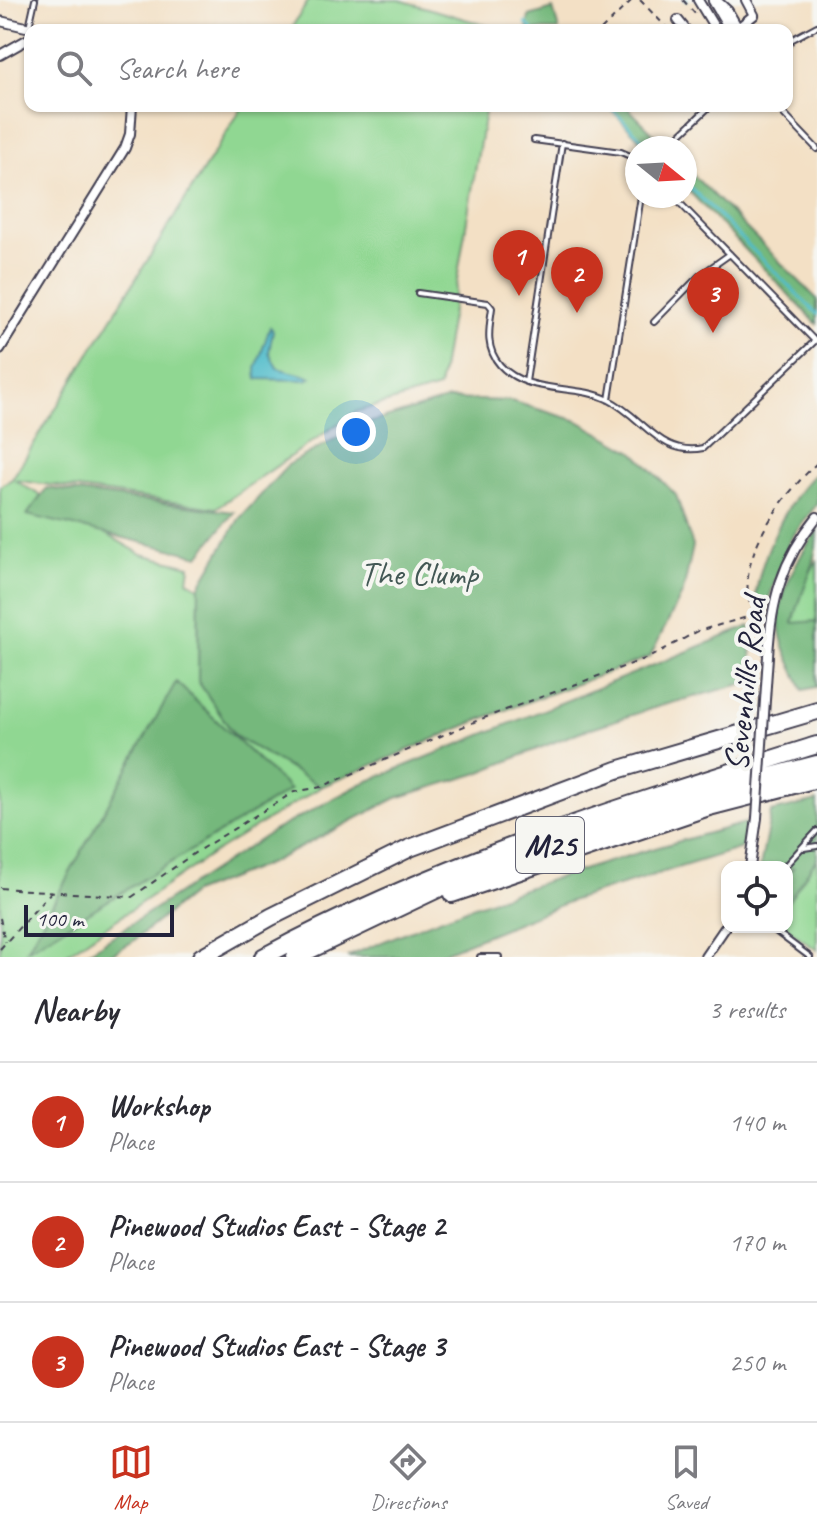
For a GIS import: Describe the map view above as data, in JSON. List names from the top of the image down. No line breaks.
{"streets":{"highway":["M25"],"street":["Sevenhills Road"]},"parks":["The Clump"],"scale_bar":"100 m","north":"right","page":{"search":"Search here","pins":["1","2","3"],"scale":"100 m","heading":["Nearby","3 results"],"list":[{"mark":"1","name":"Workshop","note":"Place","value":"140 m"},{"mark":"2","name":"Pinewood Studios East - Stage 2","note":"Place","value":"170 m"},{"mark":"3","name":"Pinewood Studios East - Stage 3","note":"Place","value":"250 m"}],"nav":["Map","Directions","Saved"]}}
